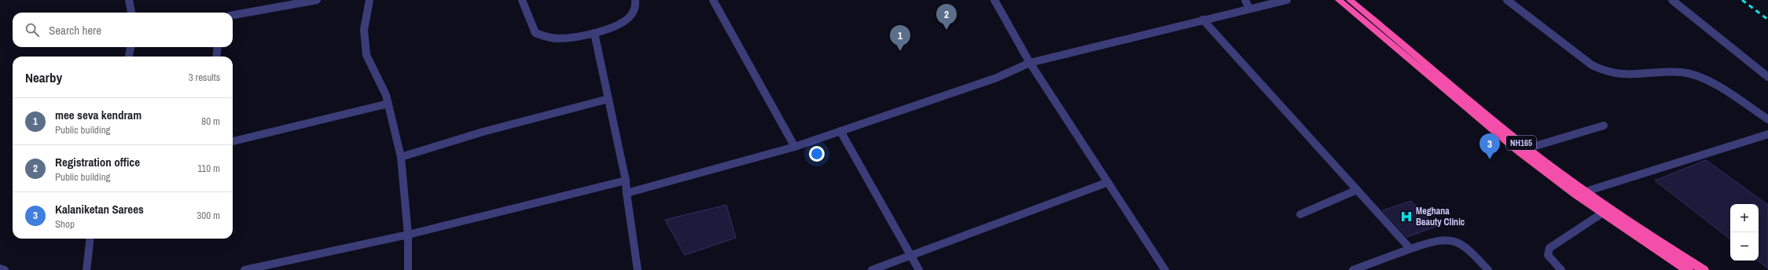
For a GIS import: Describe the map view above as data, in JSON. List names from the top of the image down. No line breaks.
{"streets":{"highway":["NH165"]},"places":{"hospital":["Meghana Beauty Clinic"]},"page":{"pins":["2","1","3"],"search":"Search here","heading":["Nearby","3 results"],"list":[{"mark":"1","name":"mee seva kendram","note":"Public building","value":"80 m"},{"mark":"2","name":"Registration office","note":"Public building","value":"110 m"},{"mark":"3","name":"Kalaniketan Sarees","note":"Shop","value":"300 m"}],"map_buttons":["+","−"]}}
